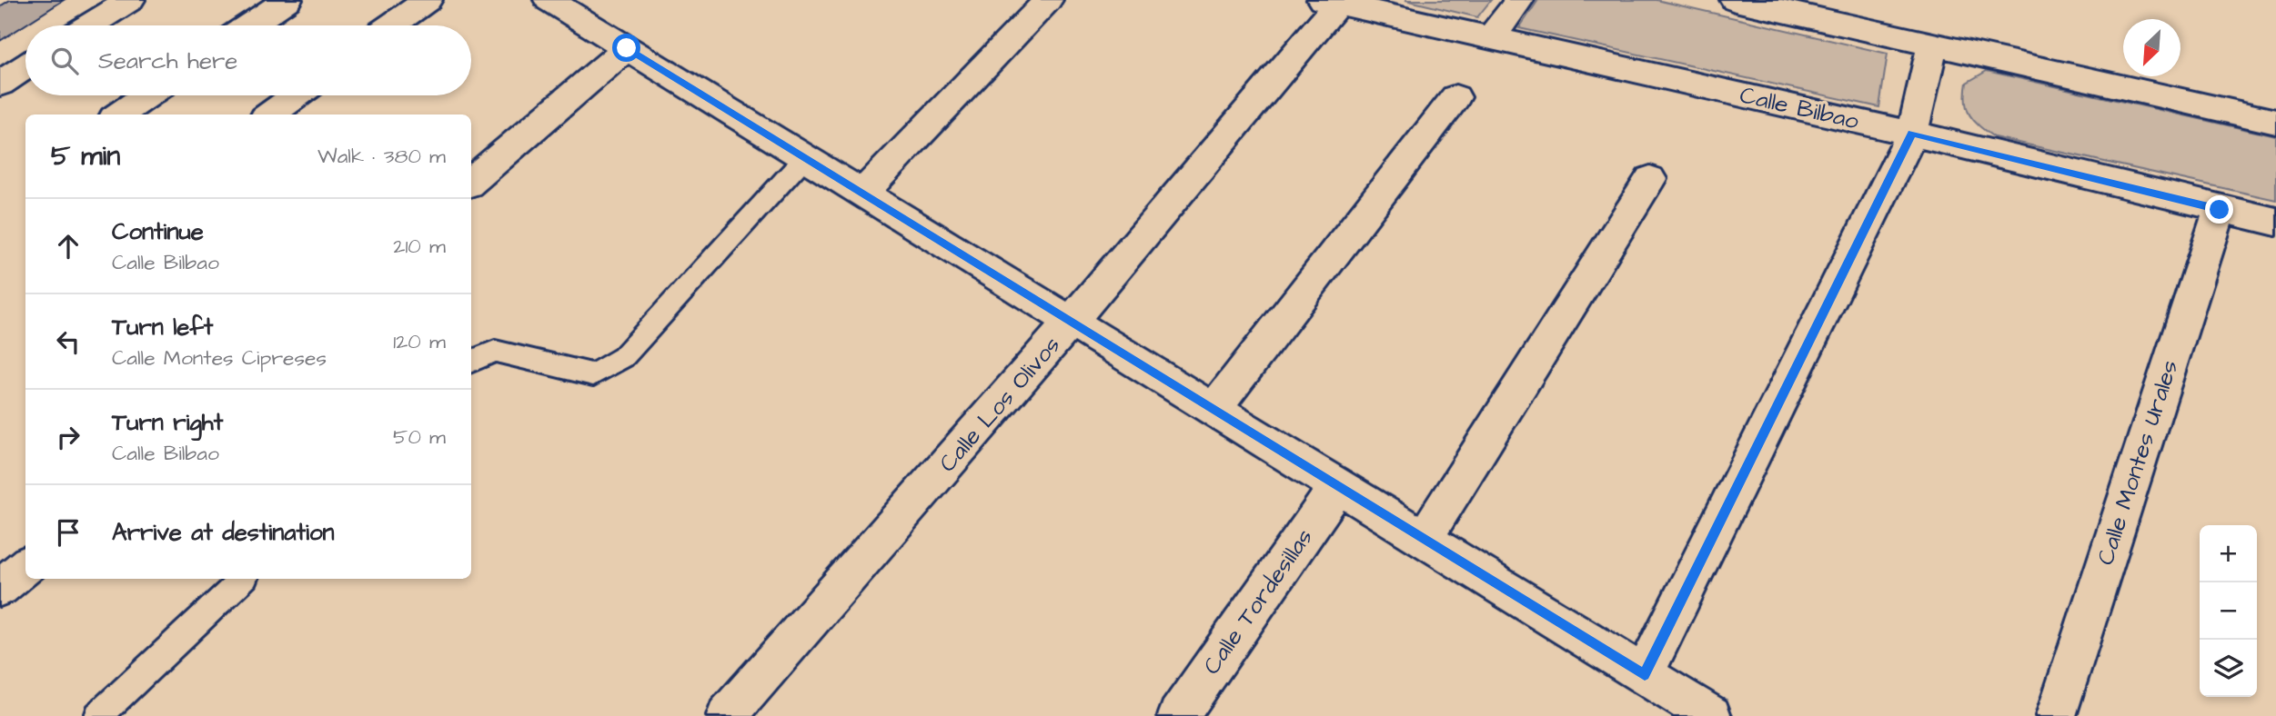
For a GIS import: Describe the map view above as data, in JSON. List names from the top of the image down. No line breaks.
{"streets":{"street":["Calle Bilbao","Calle Los Olivos","Calle Montes Urales","Calle Tordesillas"]},"crossings":[["Calle Bilbao","Calle Los Olivos"],["Calle Bilbao","Calle Montes Urales"]],"north":"bottom left","page":{"search":"Search here","heading":["5 min","Walk · 380 m"],"list":[["Continue","Calle Bilbao","210 m"],["Turn left","Calle Montes Cipreses","120 m"],["Turn right","Calle Bilbao","50 m"],"Arrive at destination"],"map_buttons":["+","−"]}}
